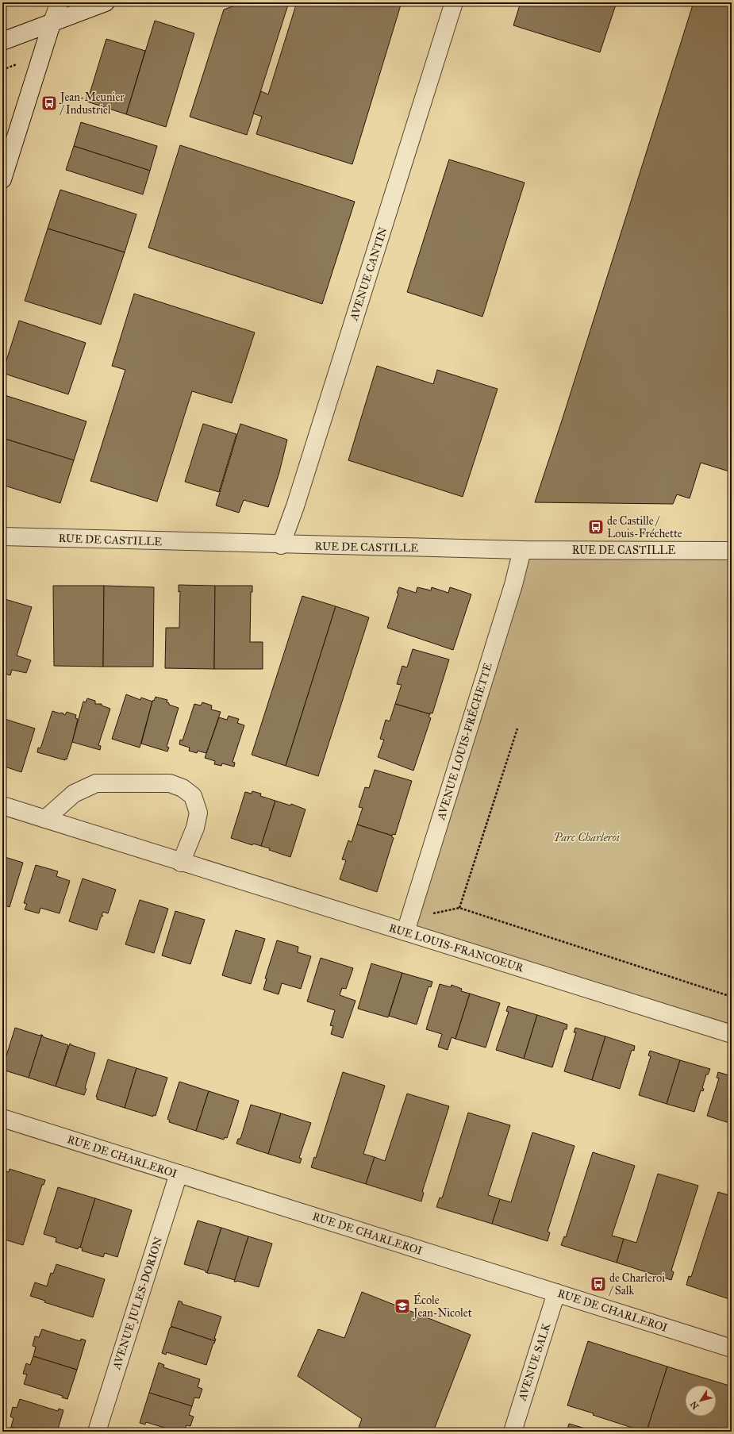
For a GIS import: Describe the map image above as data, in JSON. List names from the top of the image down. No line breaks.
{"streets":{"street":["AVENUE CANTIN","RUE DE CASTILLE","AVENUE LOUIS-FRÉCHETTE","RUE LOUIS-FRANCOEUR","RUE DE CHARLEROI","AVENUE JULES-DORION","AVENUE SALK"]},"crossings":[["AVENUE CANTIN","RUE DE CASTILLE"],["RUE DE CASTILLE","AVENUE LOUIS-FRÉCHETTE"],["AVENUE LOUIS-FRÉCHETTE","RUE LOUIS-FRANCOEUR"],["RUE DE CHARLEROI","AVENUE JULES-DORION"],["RUE DE CHARLEROI","AVENUE SALK"]],"parks":["Parc Charleroi"],"places":{"bus stop":["Jean-Meunier / Industriel","de Castille / Louis-Fréchette","de Charleroi / Salk"],"school or university":["École Jean-Nicolet"]},"north":"bottom left"}
